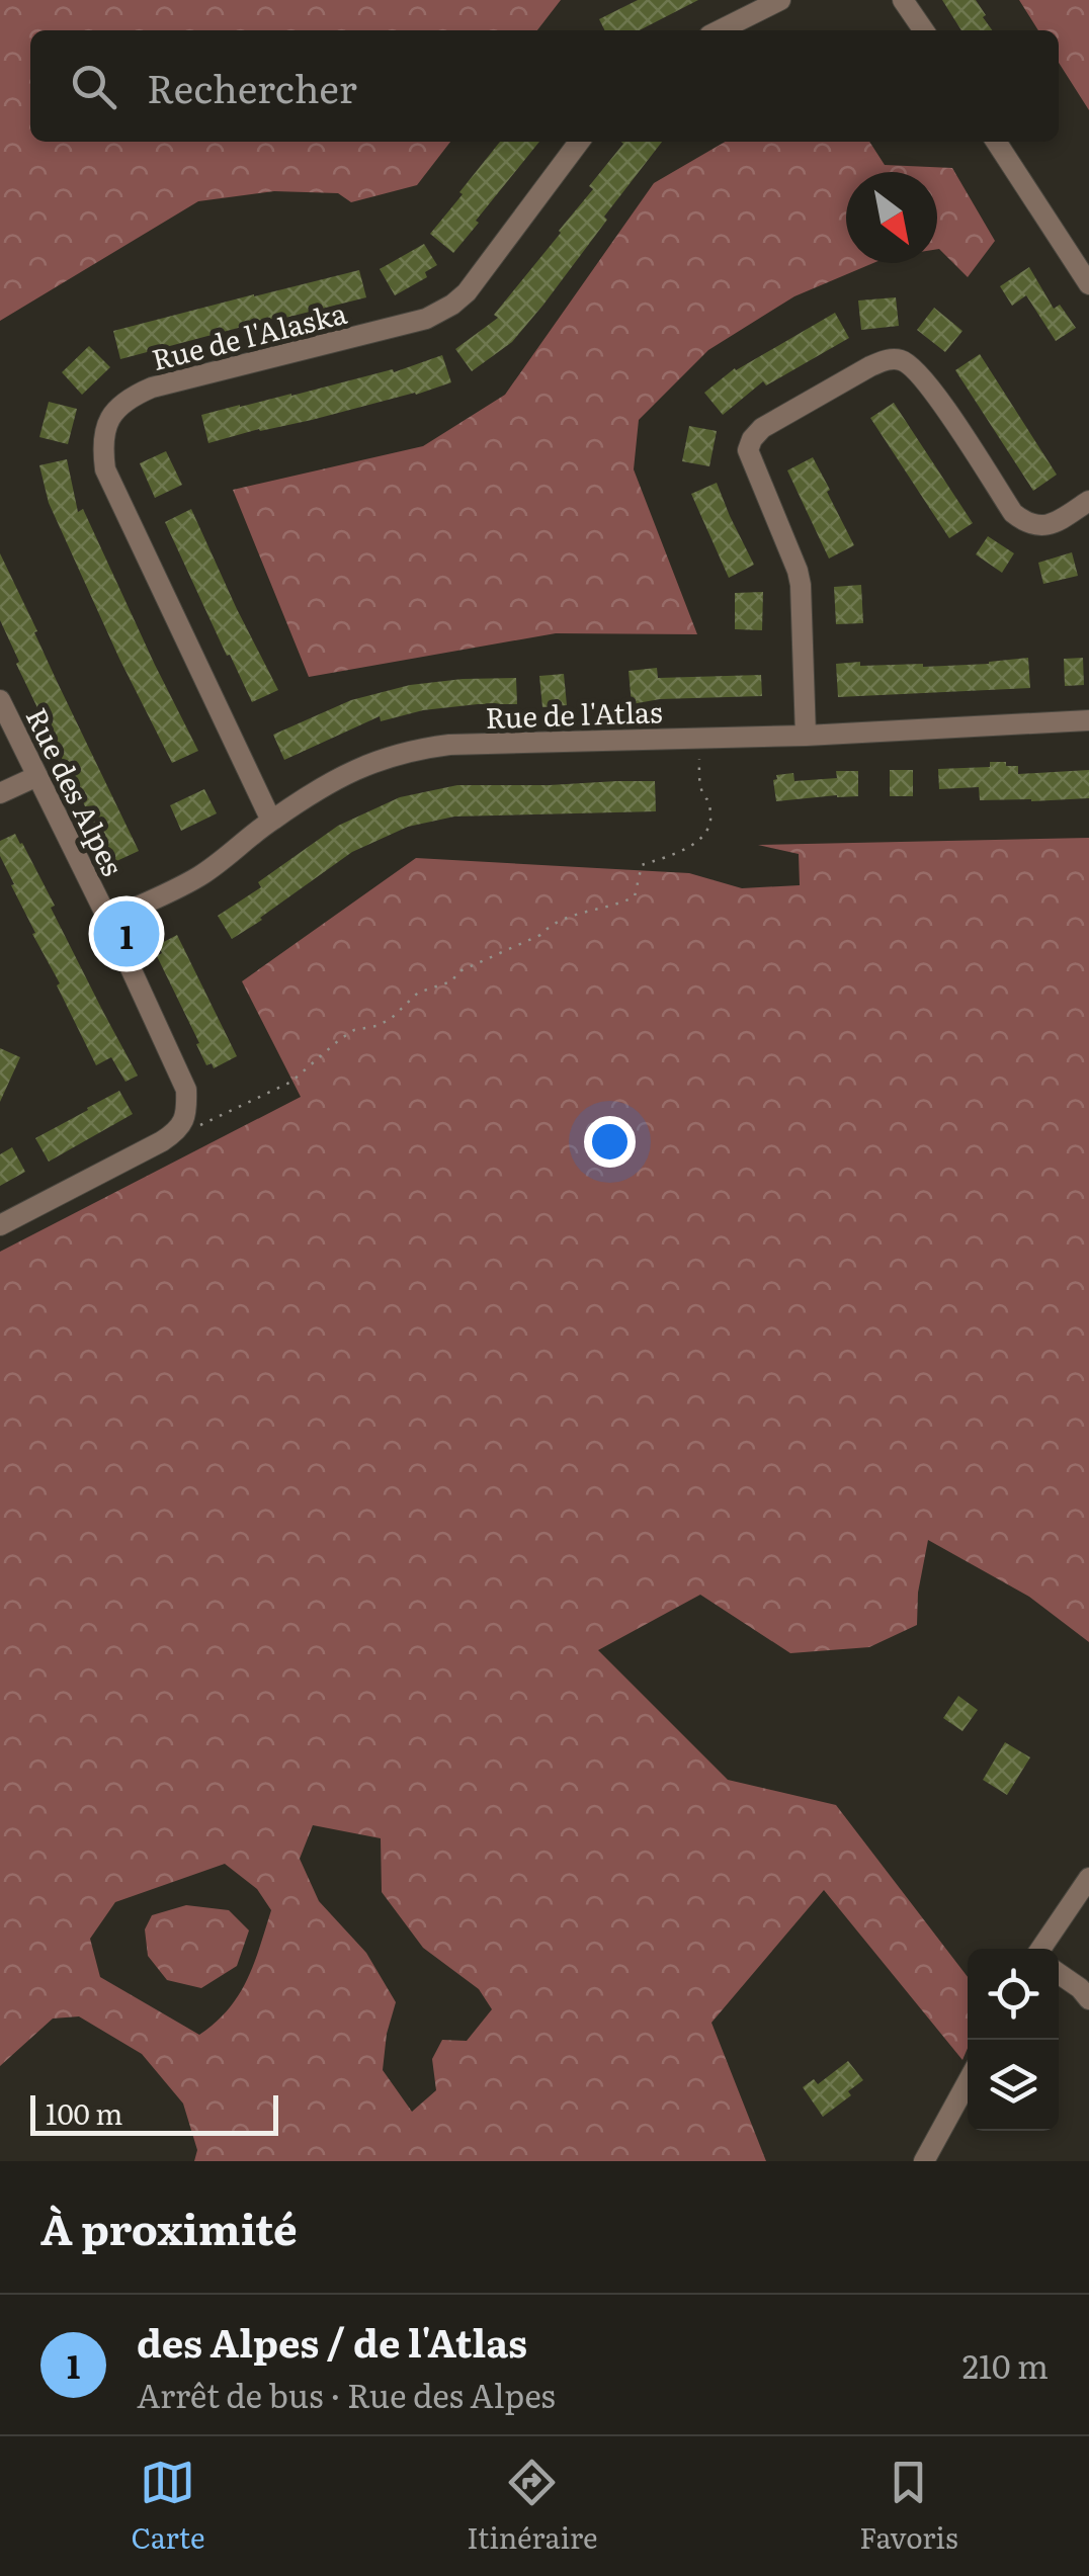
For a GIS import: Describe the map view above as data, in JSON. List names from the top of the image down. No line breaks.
{"streets":{"street":["Rue de l'Alaska","Rue de l'Atlas","Rue des Alpes"]},"crossings":[["Rue de l'Alaska","Rue de l'Atlas"],["Rue de l'Atlas","Rue des Alpes"]],"scale_bar":"100 m","north":"bottom right","page":{"search":"Rechercher","pins":"1","scale":"100 m","heading":"À proximité","list":[{"mark":"1","name":"des Alpes / de l'Atlas","note":"Arrêt de bus · Rue des Alpes","value":"210 m"}],"nav":["Carte","Itinéraire","Favoris"]}}
